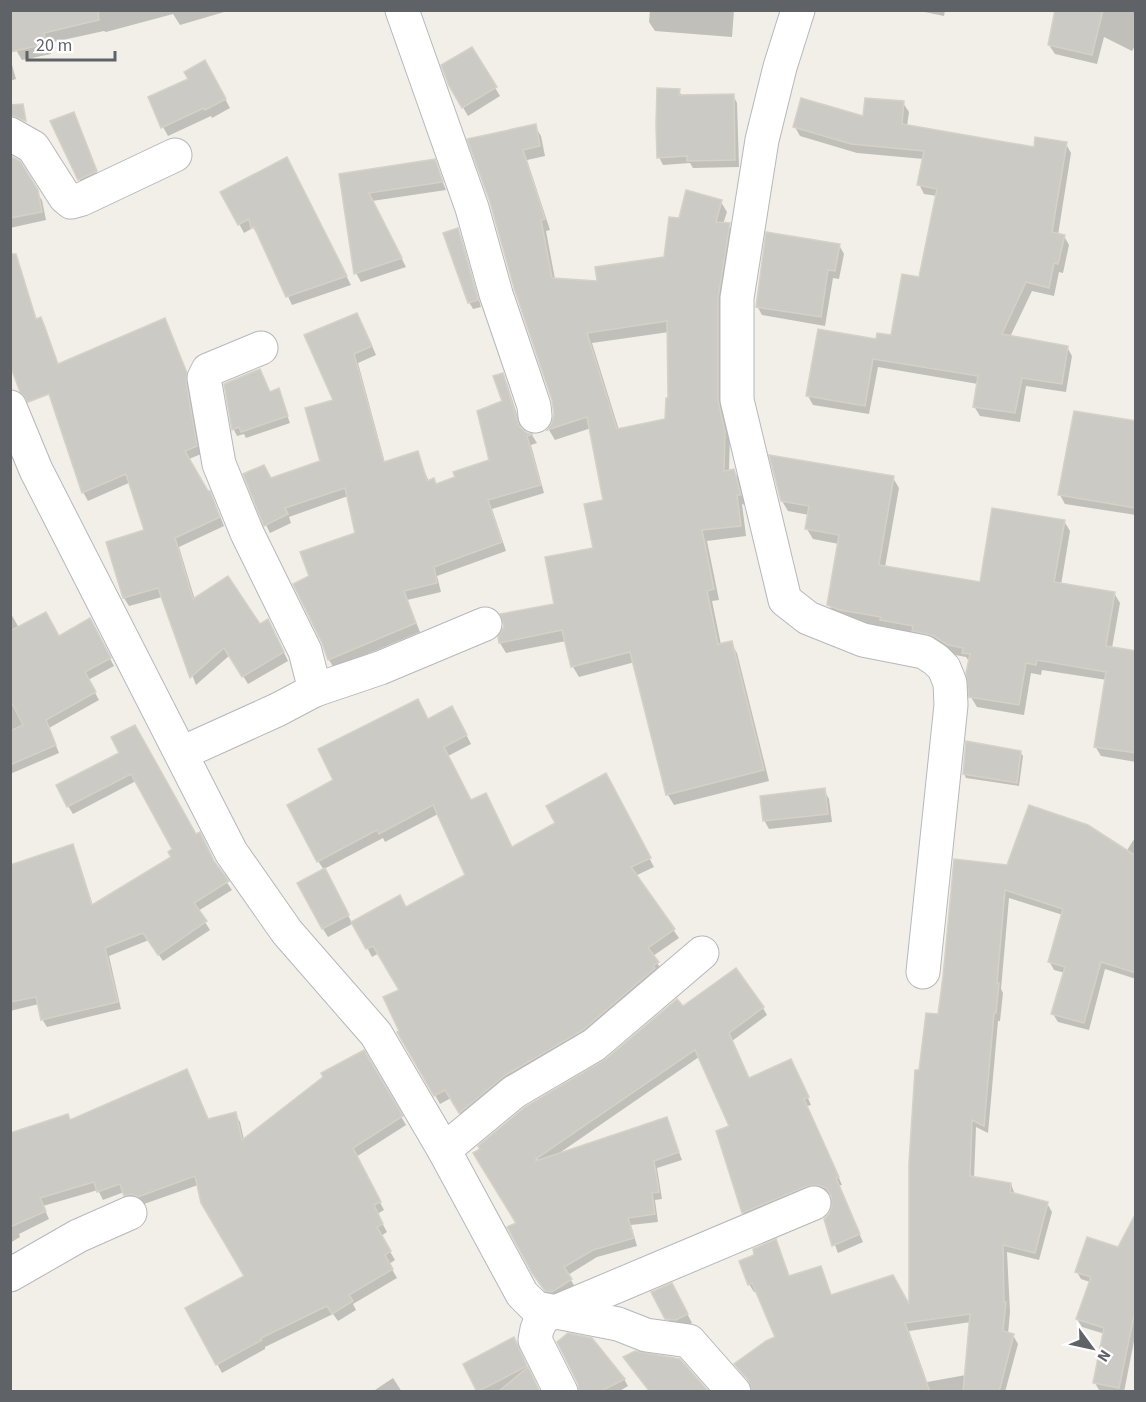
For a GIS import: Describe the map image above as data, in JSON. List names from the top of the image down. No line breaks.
{"scale_bar":"20 m","north":"bottom right"}
